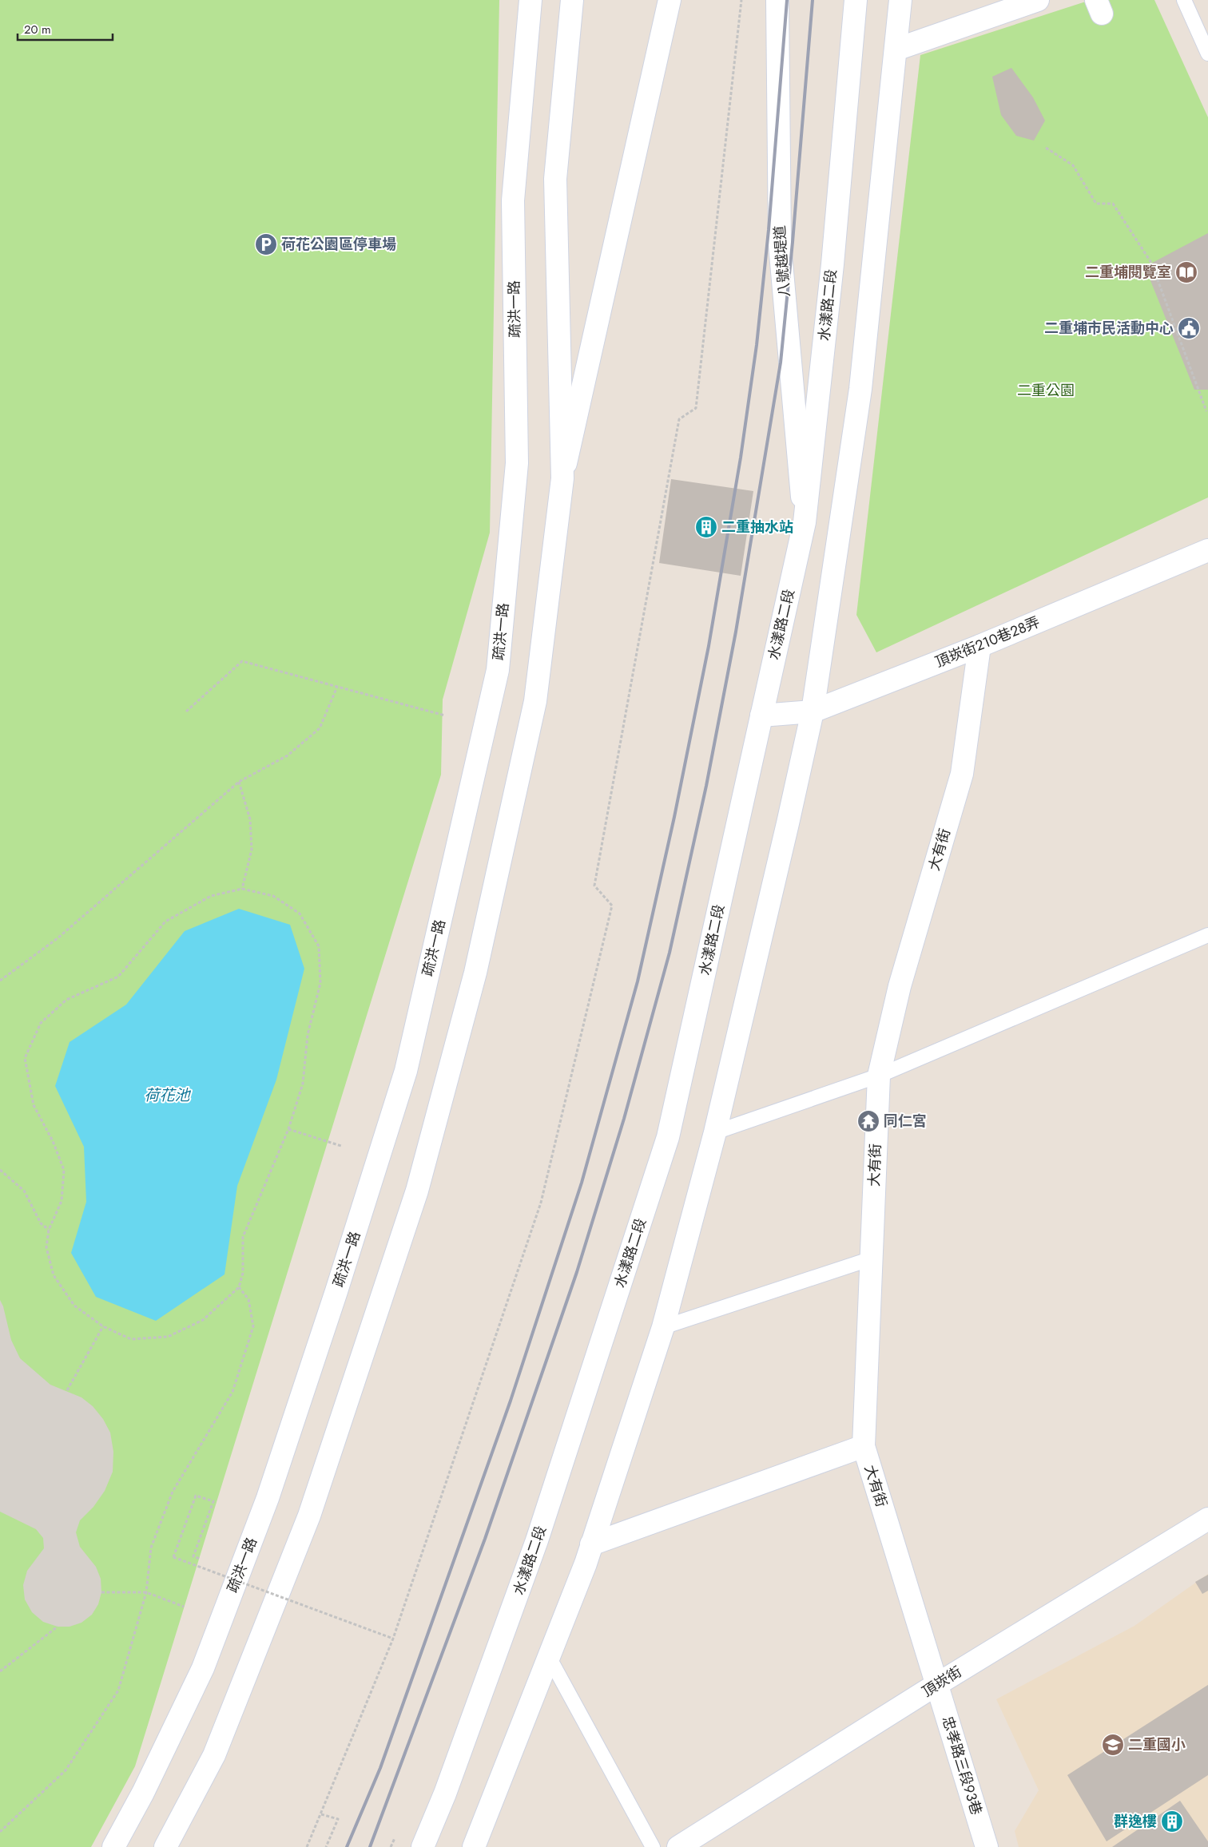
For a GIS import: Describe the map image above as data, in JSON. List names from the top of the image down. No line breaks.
{"streets":{"street":["八號越堤道","水漾路二段","疏洪一路","頂崁街210巷28弄","大有街","頂崁街","忠孝路三段93巷"]},"crossings":[["八號越堤道","水漾路二段"],["水漾路二段","頂崁街210巷28弄"],["頂崁街210巷28弄","大有街"],["大有街","頂崁街"],["大有街","忠孝路三段93巷"],["頂崁街","忠孝路三段93巷"]],"water":["荷花池"],"parks":["二重公園"],"places":{"parking":["荷花公園區停車場"],"library":["二重埔閱覽室"],"public building":["二重埔市民活動中心"],"building":["二重抽水站","群逸樓"],"temple":["同仁宮"],"school or university":["二重國小"]},"scale_bar":"20 m"}
